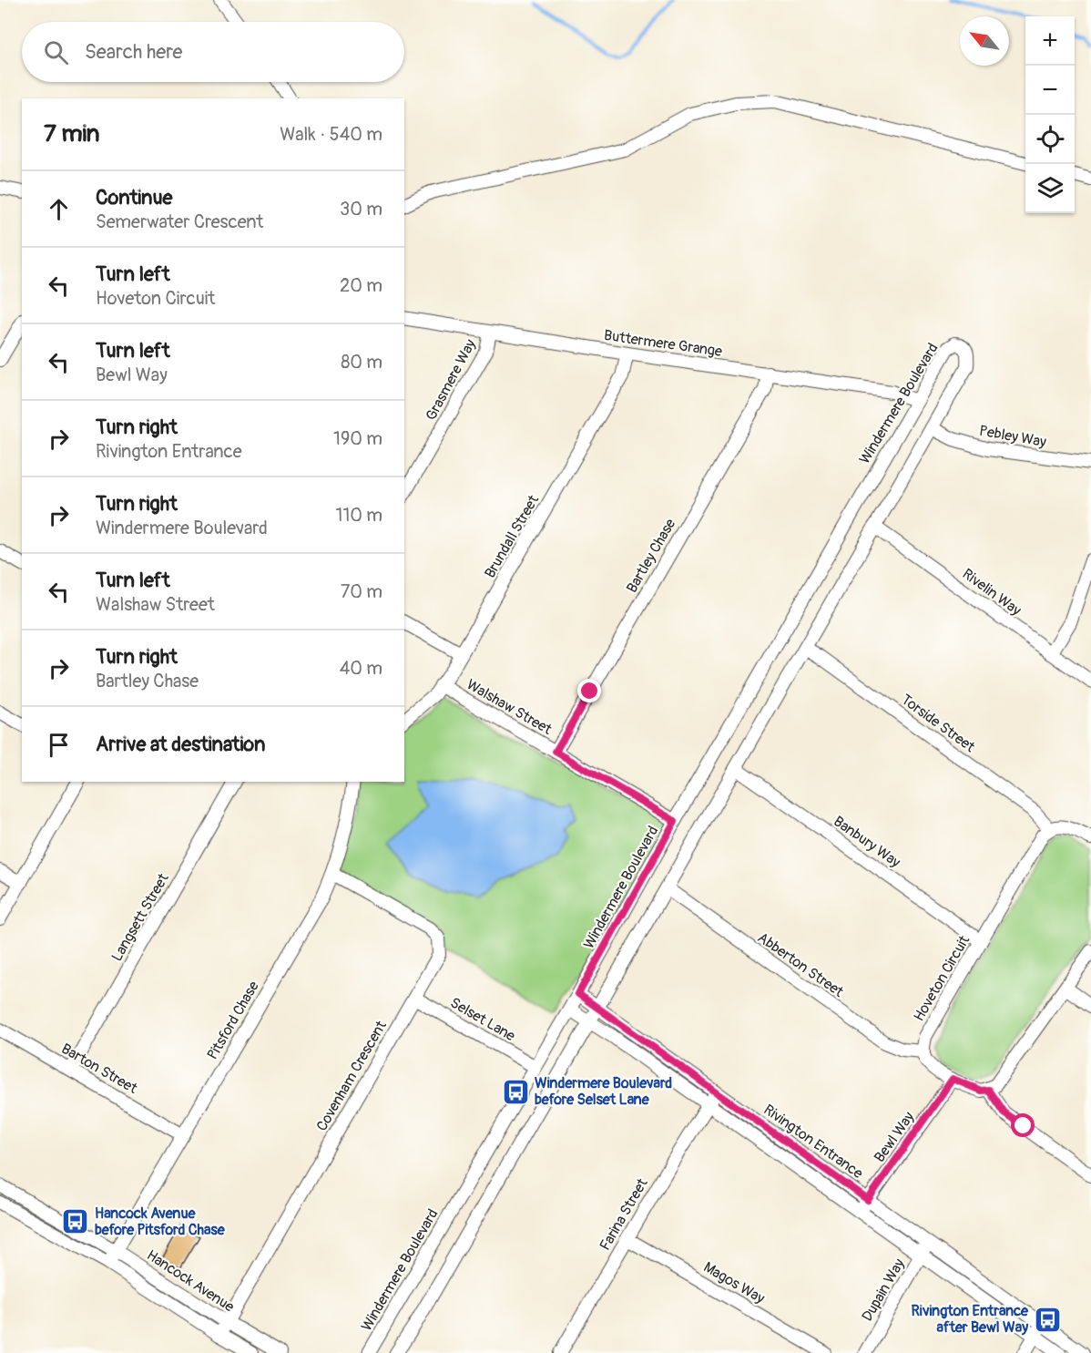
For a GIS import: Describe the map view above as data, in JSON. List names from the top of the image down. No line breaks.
{"streets":{"street":["Buttermere Grange","Grasmere Way","Windermere Boulevard","Pebley Way","Brundall Street","Bartley Chase","Rivelin Way","Walshaw Street","Torside Street","Banbury Way","Langsett Street","Abberton Street","Hoveton Circuit","Selset Lane","Pitsford Chase","Barton Street","Covenham Crescent","Bewl Way","Rivington Entrance","Farina Street","Hancock Avenue","Magos Way","Dupain Way"]},"crossings":[["Buttermere Grange","Grasmere Way"],["Buttermere Grange","Windermere Boulevard"],["Buttermere Grange","Brundall Street"],["Buttermere Grange","Bartley Chase"],["Windermere Boulevard","Pebley Way"],["Windermere Boulevard","Rivelin Way"],["Windermere Boulevard","Walshaw Street"],["Windermere Boulevard","Torside Street"],["Windermere Boulevard","Banbury Way"],["Windermere Boulevard","Abberton Street"],["Windermere Boulevard","Selset Lane"],["Windermere Boulevard","Rivington Entrance"],["Brundall Street","Walshaw Street"],["Bartley Chase","Walshaw Street"],["Torside Street","Hoveton Circuit"],["Banbury Way","Hoveton Circuit"],["Langsett Street","Barton Street"],["Abberton Street","Hoveton Circuit"],["Selset Lane","Covenham Crescent"],["Pitsford Chase","Barton Street"],["Pitsford Chase","Covenham Crescent"],["Pitsford Chase","Hancock Avenue"],["Covenham Crescent","Hancock Avenue"],["Bewl Way","Rivington Entrance"],["Rivington Entrance","Farina Street"],["Rivington Entrance","Dupain Way"],["Farina Street","Magos Way"]],"places":{"bus stop":["Windermere Boulevard before Selset Lane","Hancock Avenue before Pitsford Chase","Rivington Entrance after Bewl Way"]},"north":"top left","page":{"map_buttons":["+","−"],"search":"Search here","heading":["7 min","Walk · 540 m"],"list":[["Continue","Semerwater Crescent","30 m"],["Turn left","Hoveton Circuit","20 m"],["Turn left","Bewl Way","80 m"],["Turn right","Rivington Entrance","190 m"],["Turn right","Windermere Boulevard","110 m"],["Turn left","Walshaw Street","70 m"],["Turn right","Bartley Chase","40 m"],"Arrive at destination"]}}
